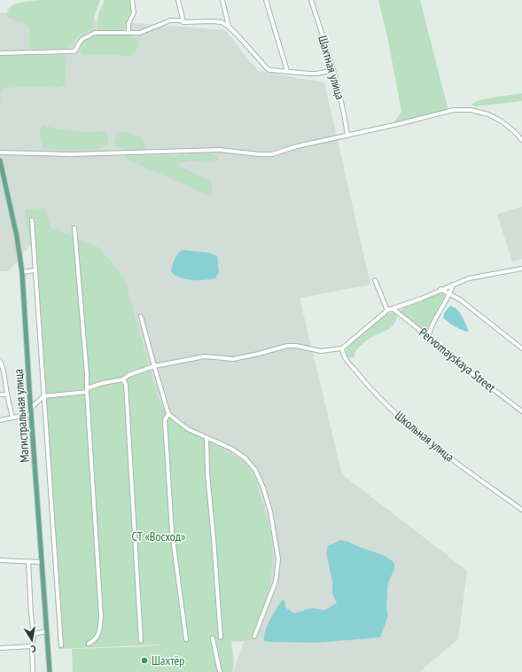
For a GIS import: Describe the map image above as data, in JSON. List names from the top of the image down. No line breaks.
{"streets":{"main road":["Магистральная улица"],"street":["Шахтная улица","Pervomayskaya Street","Школьная улица"]},"parks":["СТ «Восход»"],"places":["Шахтёр"],"north":"bottom"}
